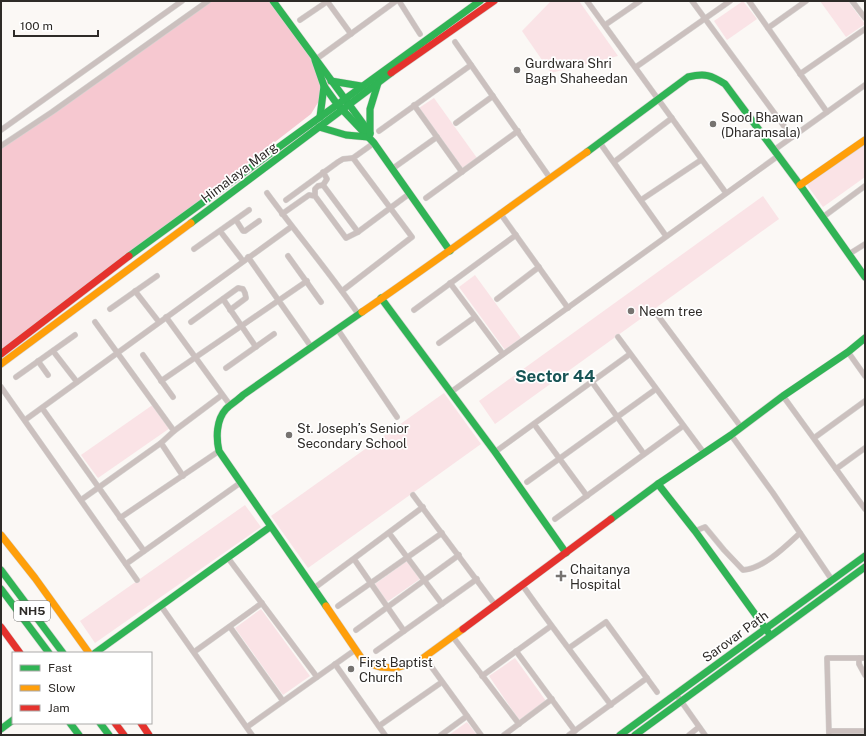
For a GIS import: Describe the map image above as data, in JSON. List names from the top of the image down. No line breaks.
{"streets":{"main road":["Himalaya Marg","NH5","Sarovar Path"]},"districts":["Sector 44"],"places":{"other":["Gurdwara Shri Bagh Shaheedan","Sood Bhawan (Dharamsala)","Neem tree","St. Joseph’s Senior Secondary School","First Baptist Church"],"health":["Chaitanya Hospital"]},"legend":["Fast","Slow","Jam"],"scale_bar":"100 m"}
